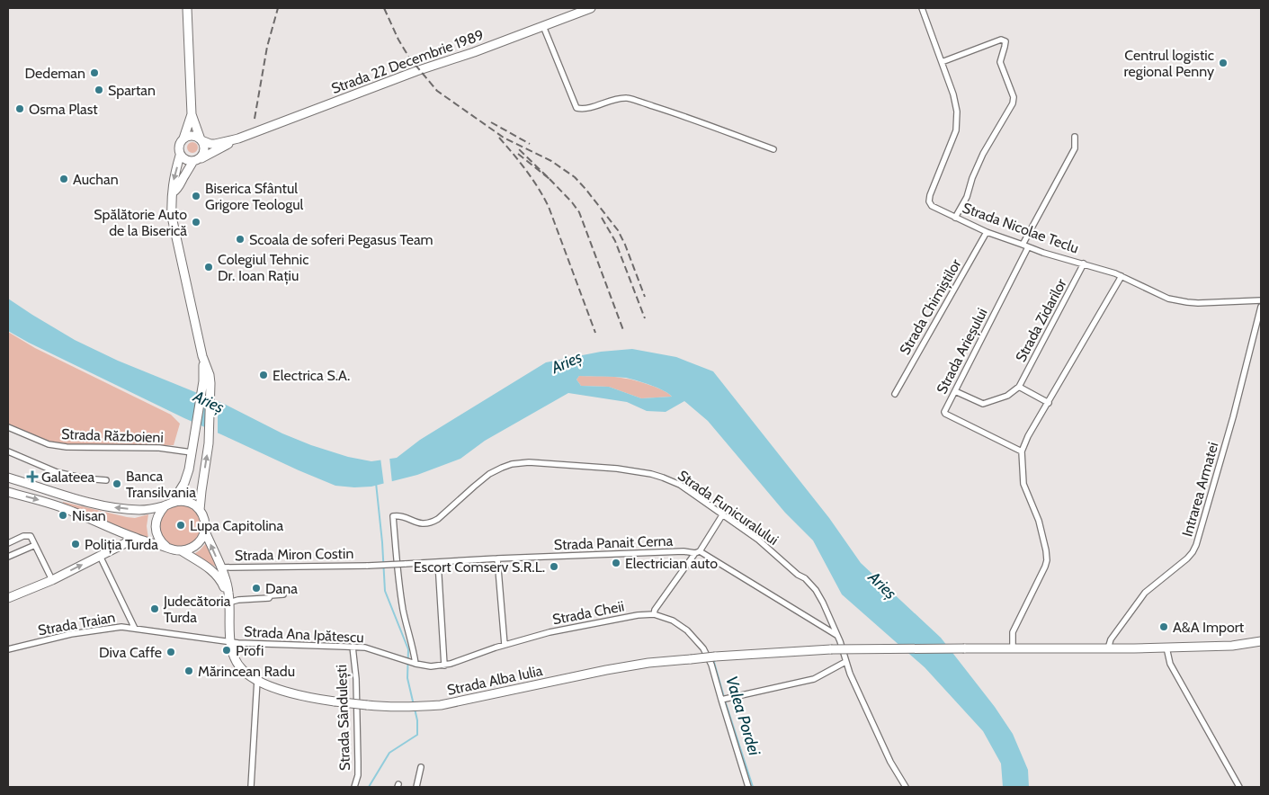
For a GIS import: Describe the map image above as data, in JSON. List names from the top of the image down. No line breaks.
{"streets":{"main road":["Strada 22 Decembrie 1989","Strada Alba Iulia"],"street":["Strada Nicolae Teclu","Strada Chimiștilor","Strada Zidarilor","Strada Arieșului","Strada Războieni","Intrarea Armatei","Strada Funicuralului","Strada Panait Cerna","Strada Miron Costin","Strada Cheii","Strada Traian","Strada Ana Ipătescu","Strada Sândulești"]},"crossings":[["Strada Nicolae Teclu","Strada Chimiștilor"],["Strada Nicolae Teclu","Strada Zidarilor"],["Strada Nicolae Teclu","Strada Arieșului"],["Intrarea Armatei","Strada Alba Iulia"],["Strada Funicuralului","Strada Panait Cerna"],["Strada Funicuralului","Strada Cheii"],["Strada Panait Cerna","Strada Miron Costin"],["Strada Miron Costin","Strada Alba Iulia"],["Strada Cheii","Strada Ana Ipătescu"],["Strada Traian","Strada Ana Ipătescu"],["Strada Traian","Strada Alba Iulia"],["Strada Ana Ipătescu","Strada Alba Iulia"],["Strada Ana Ipătescu","Strada Sândulești"]],"water":["Arieș","Valea Pordei"],"places":{"other":["Centrul logistic regional Penny","Dedeman","Spartan","Osma Plast","Auchan","Biserica Sfântul Grigore Teologul","Spălătorie Auto de la Biserică","Scoala de soferi Pegasus Team","Colegiul Tehnic Dr. Ioan Rațiu","Electrica S.A.","Banca Transilvania","Nisan","Lupa Capitolina","Poliția Turda","Electrician auto","Escort Comserv S.R.L.","Dana","Judecătoria Turda","A&A Import","Profi","Diva Caffe","Mărincean Radu"],"health":["Galateea"]}}
